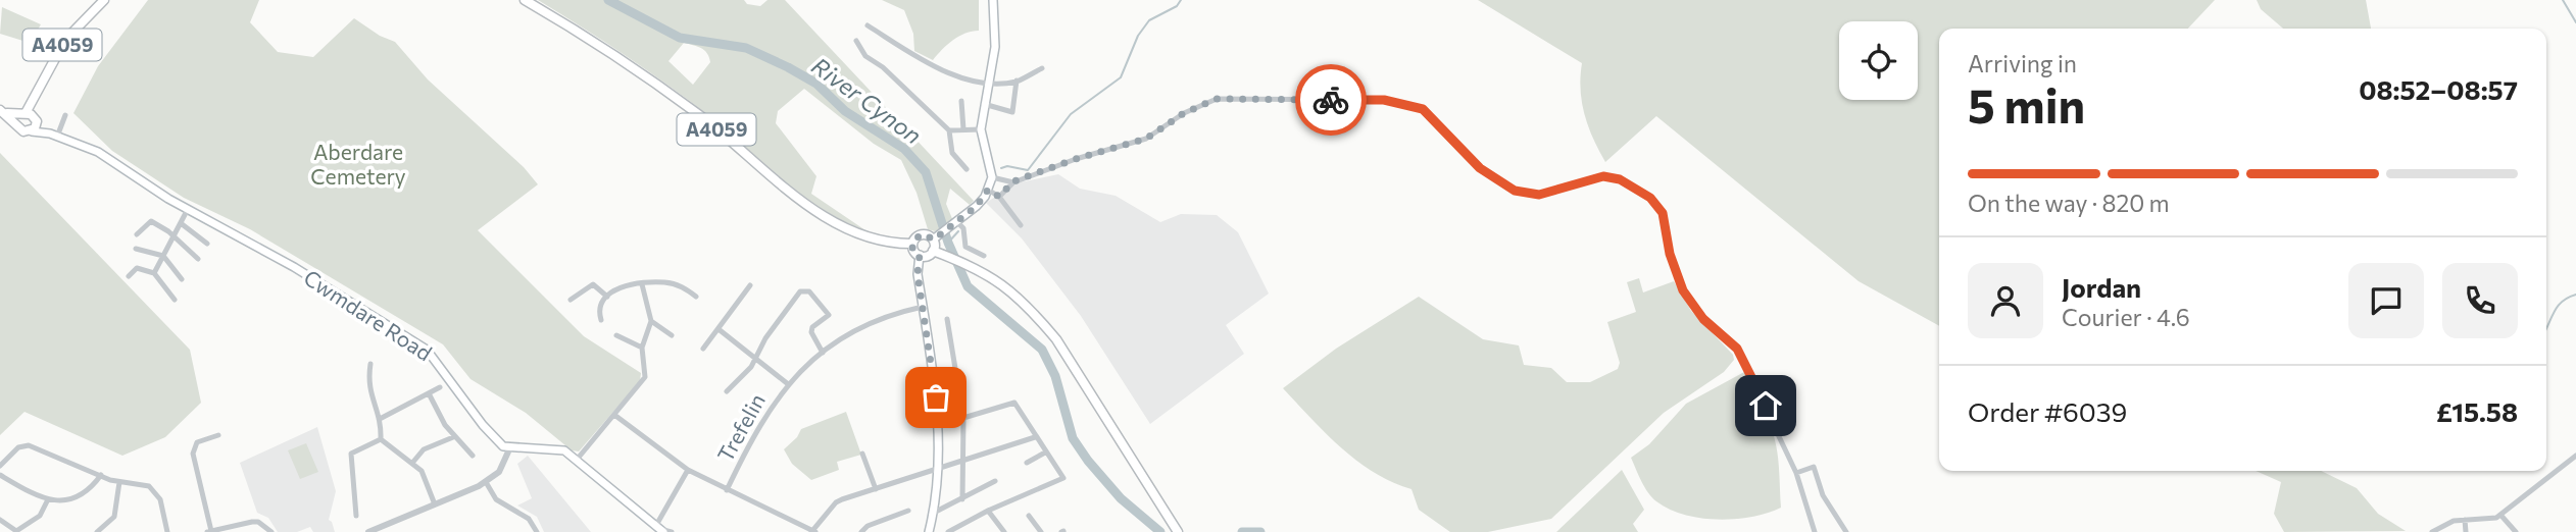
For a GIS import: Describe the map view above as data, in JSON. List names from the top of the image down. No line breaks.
{"streets":{"main road":["A4059","Cwmdare Road"],"street":["Trefelin"]},"crossings":[["A4059","Cwmdare Road"]],"water":["River Cynon"],"parks":["Aberdare Cemetery"],"page":{"heading":["5 min","Arriving in","08:52–08:57"],"panel":["Jordan","Courier · 4.6","Order #6039","£15.58"],"bar":"On the way · 820 m"}}
